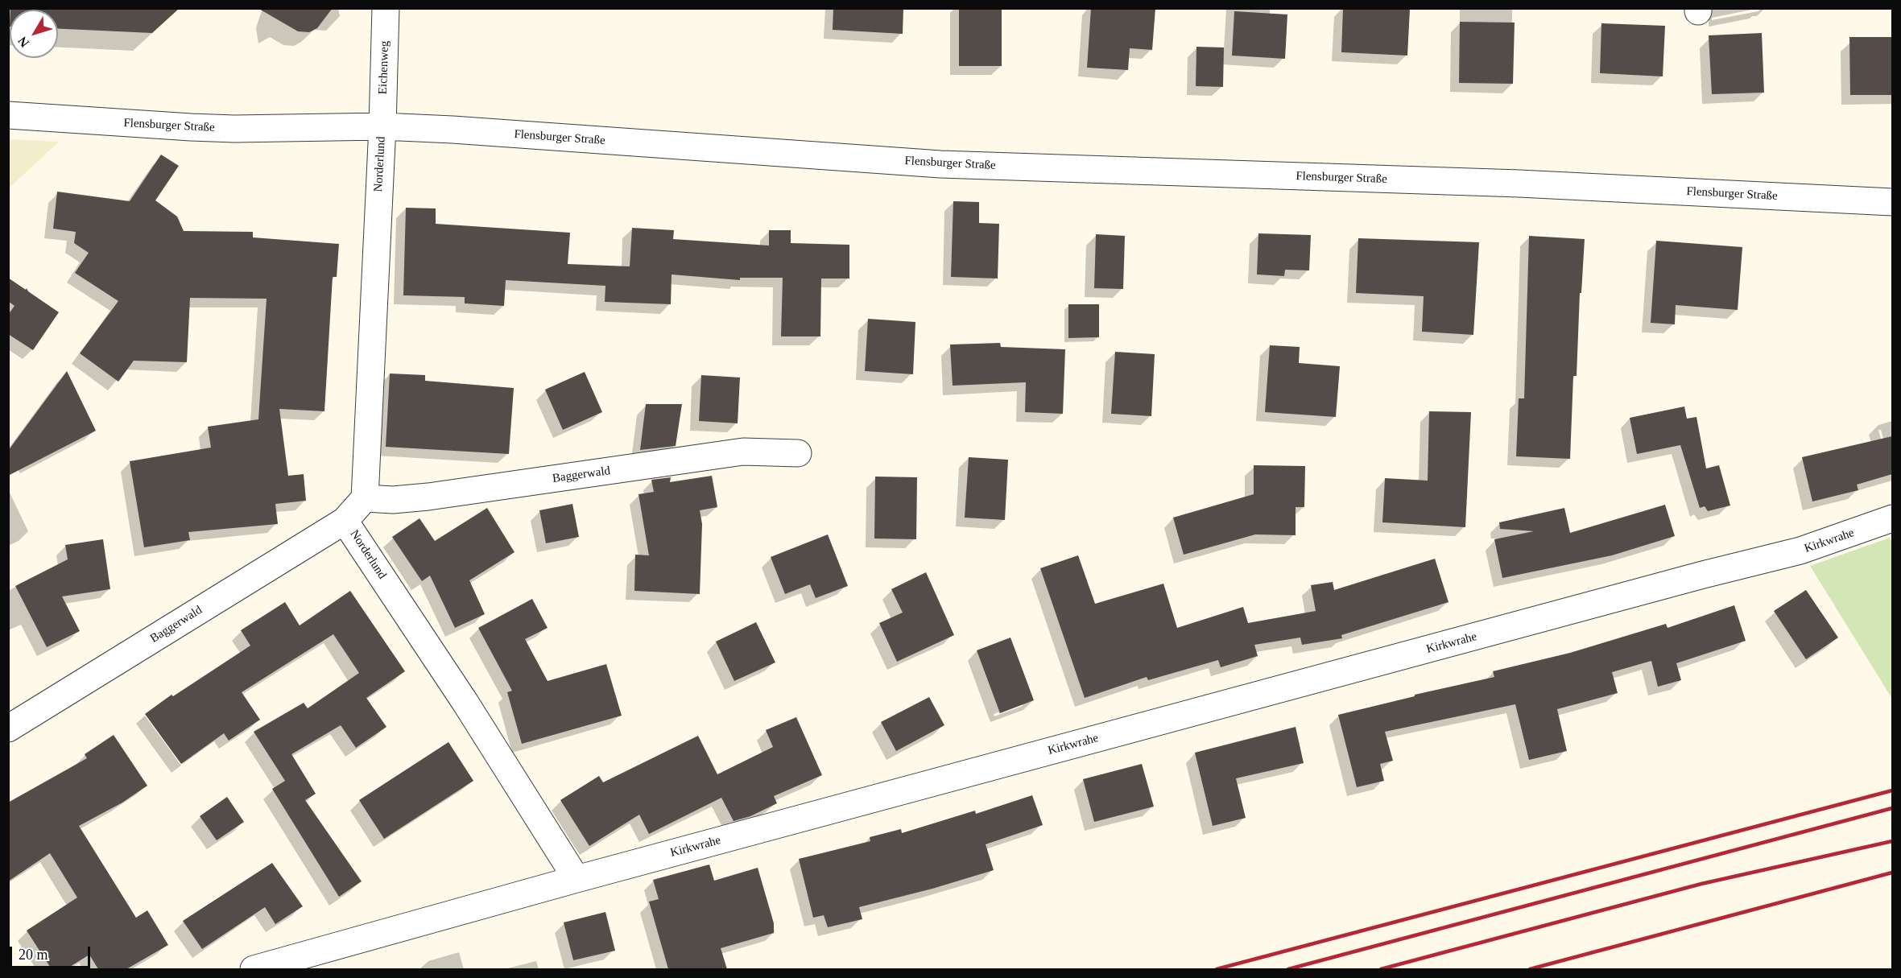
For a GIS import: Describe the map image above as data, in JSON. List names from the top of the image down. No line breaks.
{"streets":{"street":["Eichenweg","Flensburger Straße","Norderlund","Baggerwald","Kirkwrahe"]},"crossings":[["Eichenweg","Flensburger Straße"],["Eichenweg","Norderlund"],["Flensburger Straße","Norderlund"],["Norderlund","Baggerwald"],["Norderlund","Kirkwrahe"]],"scale_bar":"20 m","north":"bottom left"}
